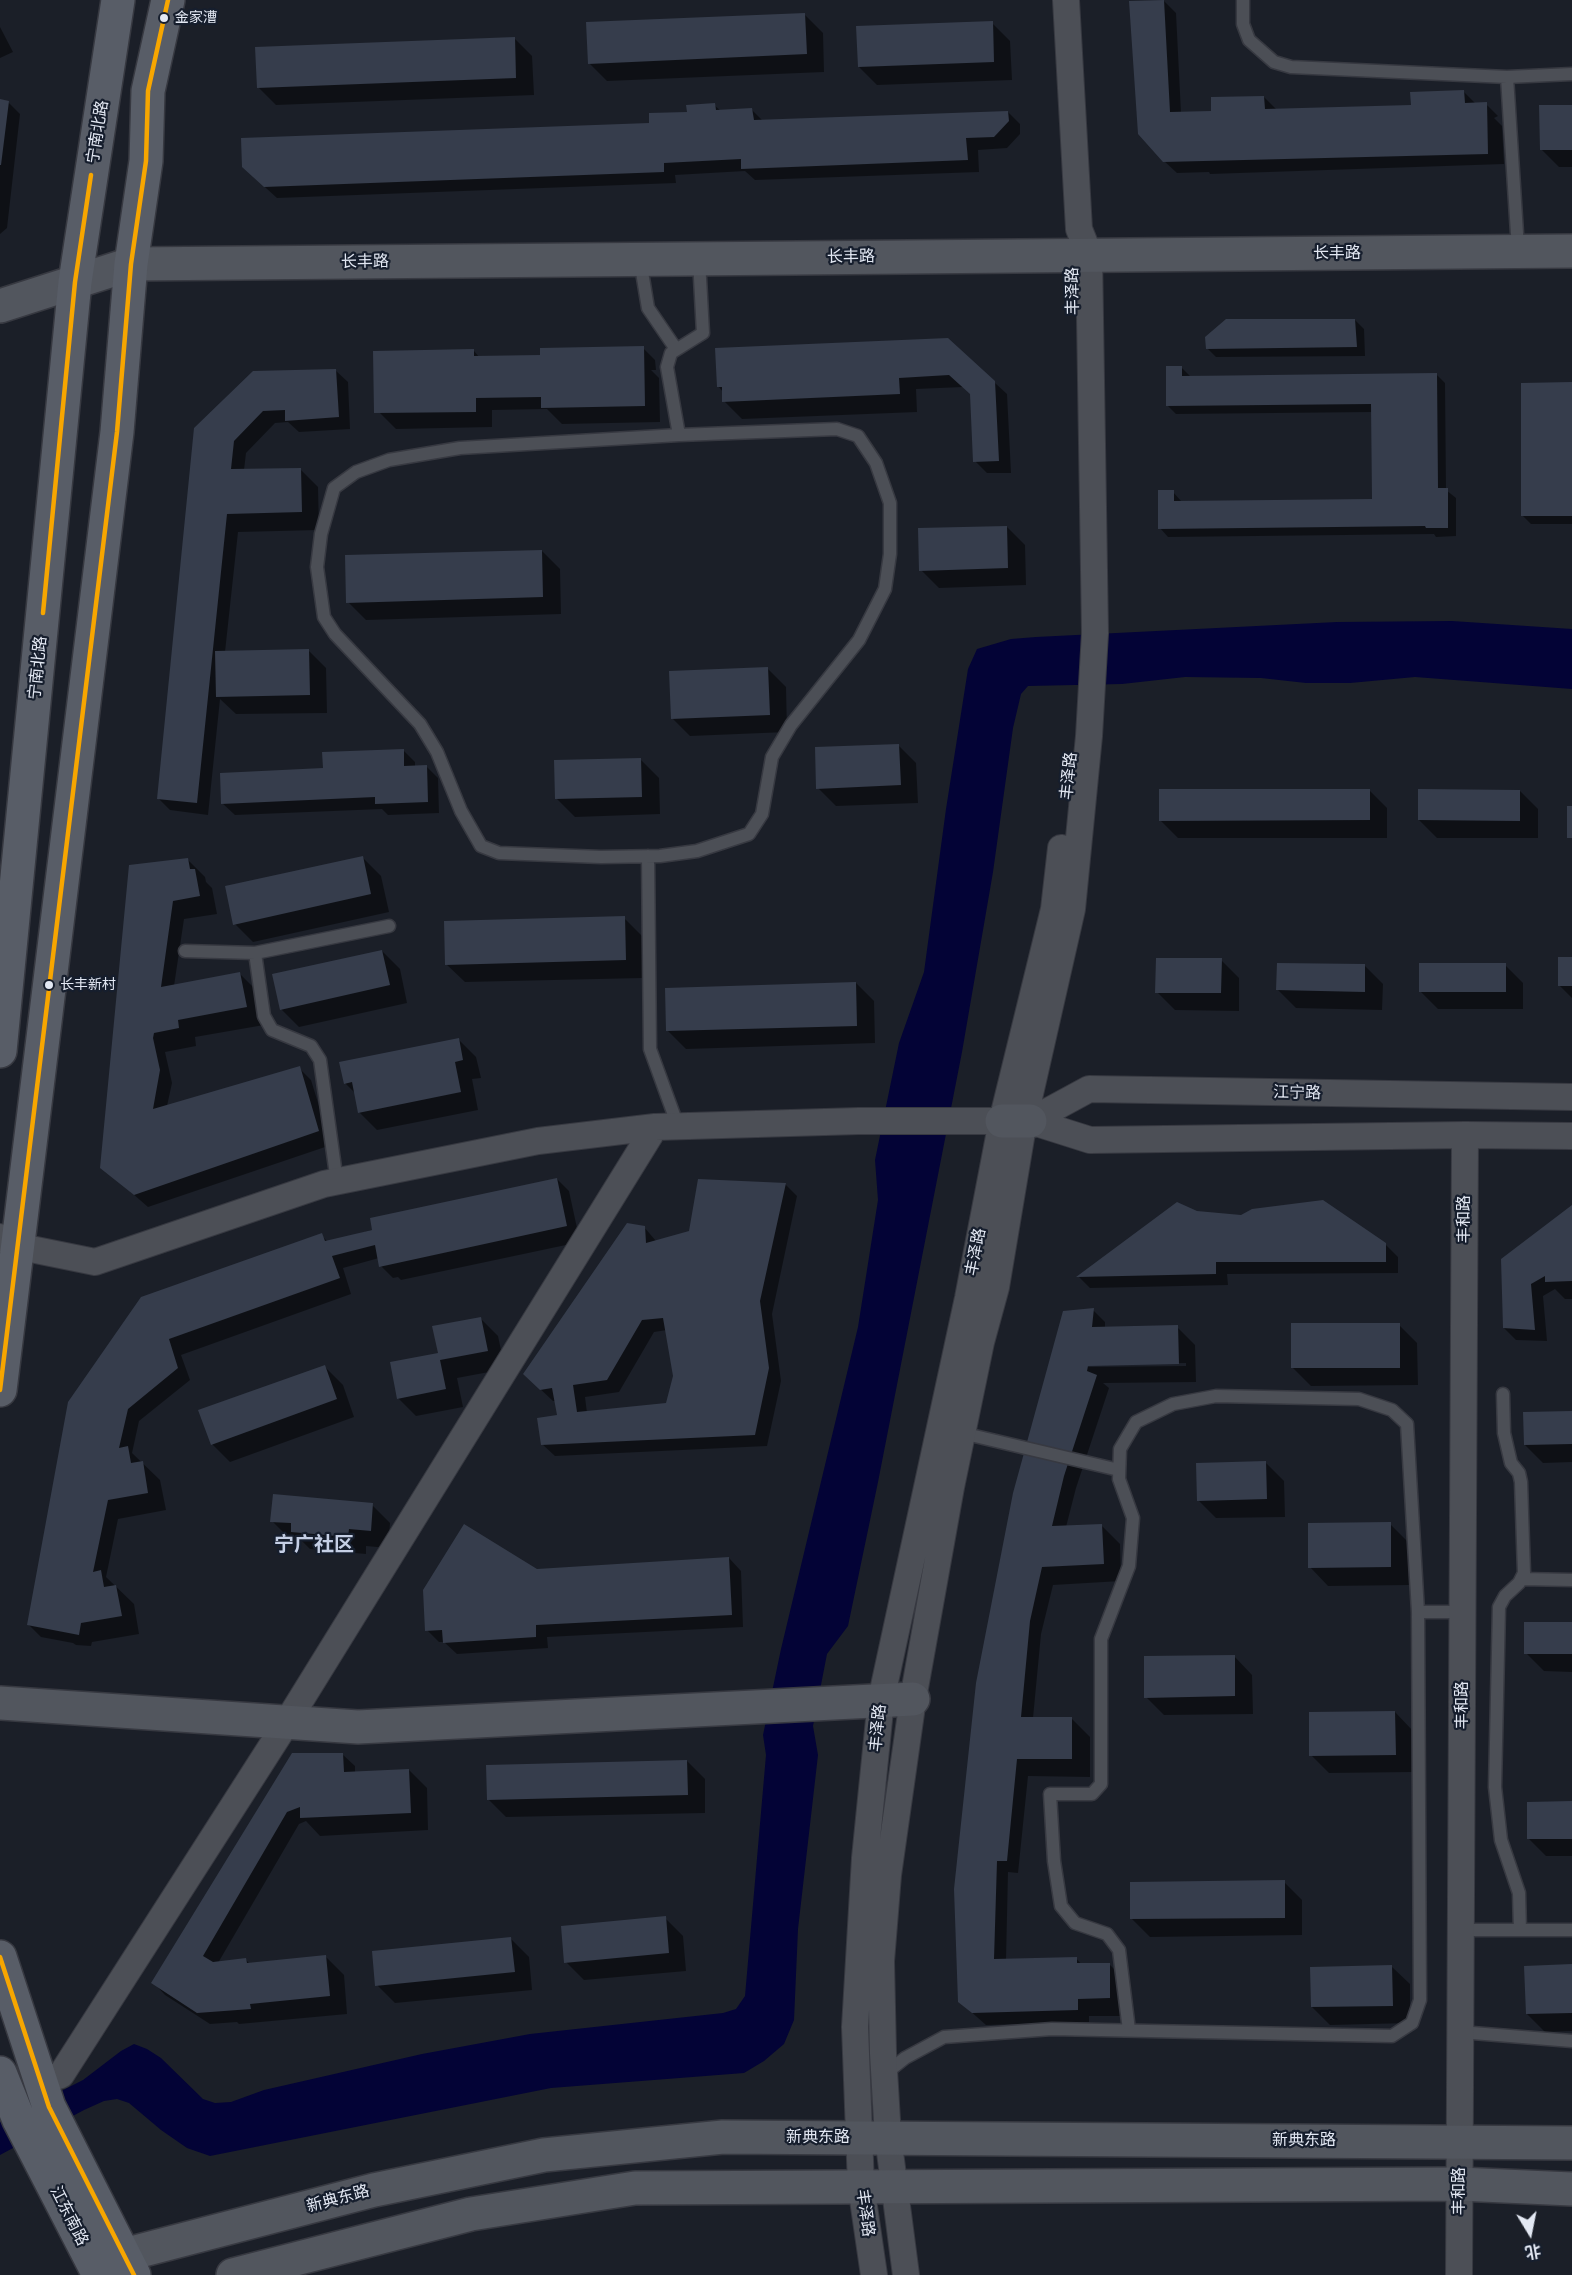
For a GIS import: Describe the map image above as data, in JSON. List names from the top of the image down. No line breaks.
{"streets":{"main road":["宁南北路","长丰路","新典东路","江东南路"],"street":["丰泽路","江宁路","丰和路"]},"crossings":[["宁南北路","长丰路"],["长丰路","丰泽路"],["丰泽路","江宁路"],["丰泽路","新典东路"],["丰和路","新典东路"],["新典东路","江东南路"]],"districts":["宁广社区"],"places":["金家漕","长丰新村"],"north":"bottom"}
